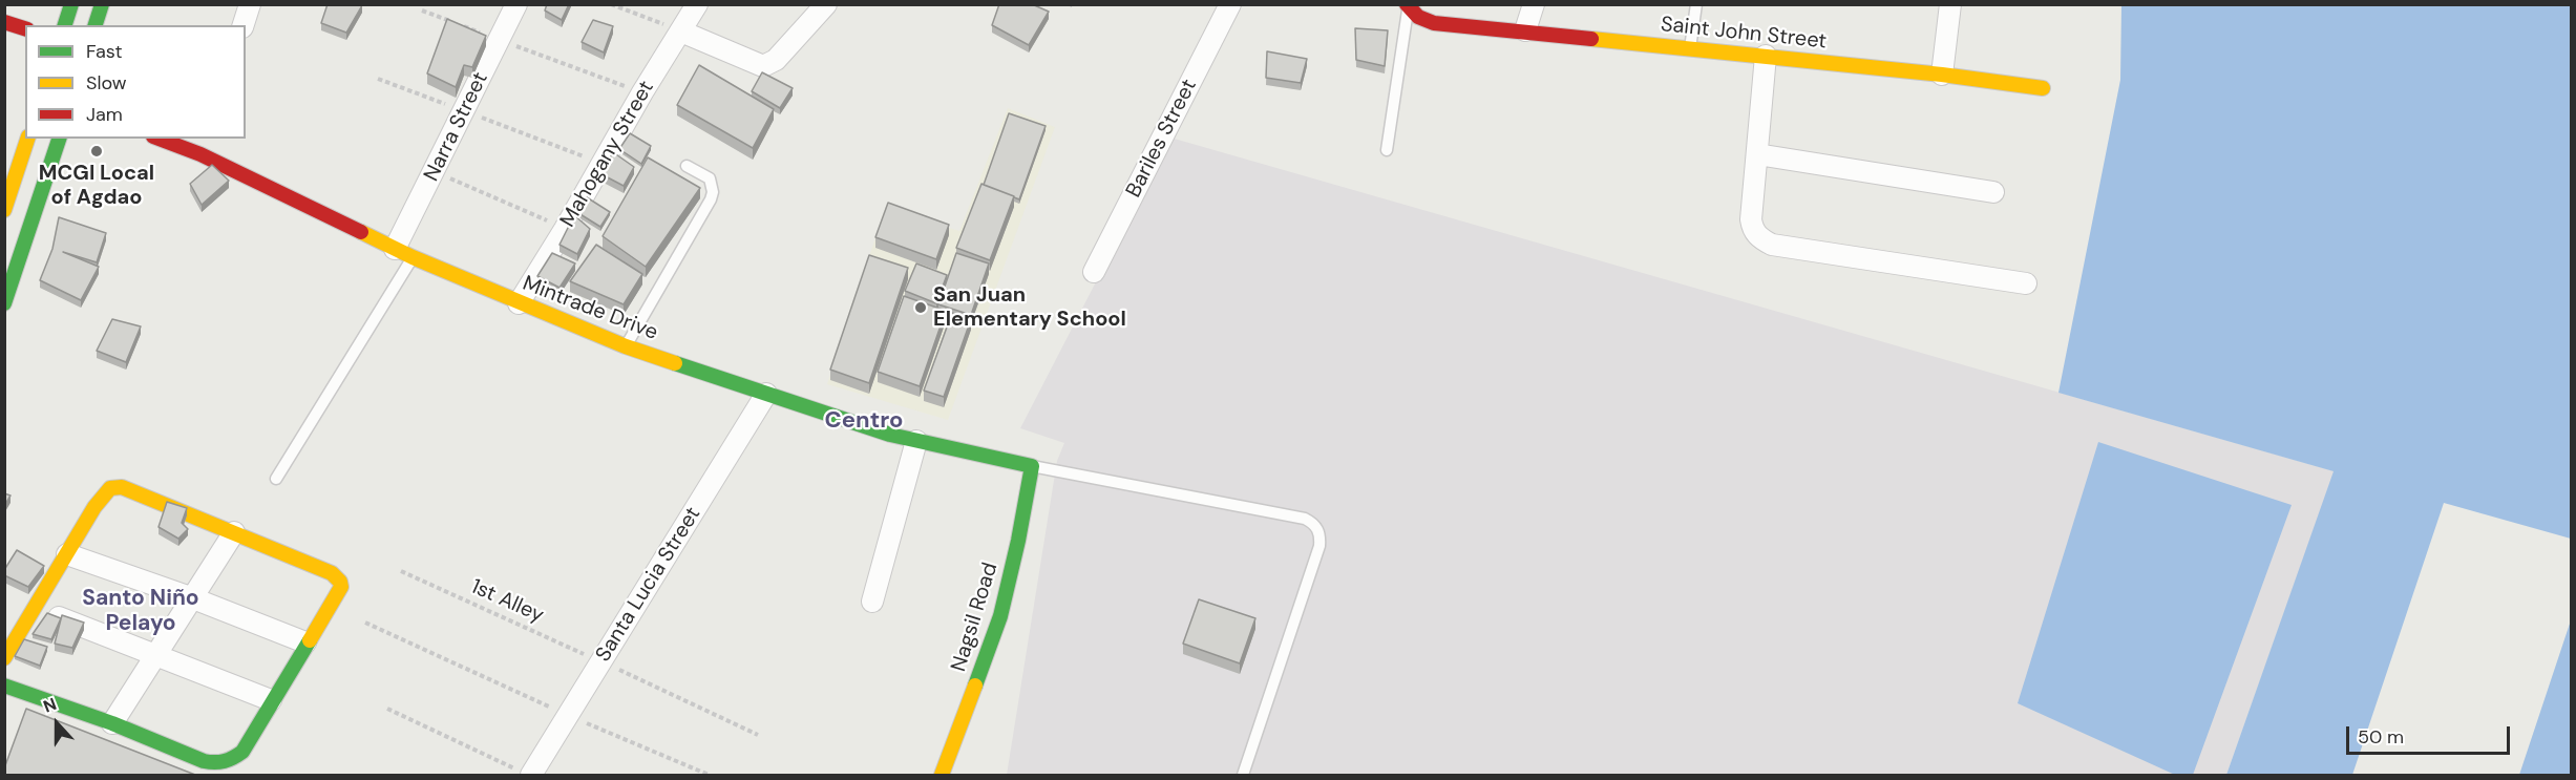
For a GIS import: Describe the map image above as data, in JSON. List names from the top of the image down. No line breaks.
{"streets":{"street":["Saint John Street","Narra Street","Bariles Street","Mahogany Street","Mintrade Drive","Santa Lucia Street","Nagsil Road"],"path":["1st Alley"]},"crossings":[["Narra Street","Mintrade Drive"],["Mahogany Street","Mintrade Drive"],["Mintrade Drive","Santa Lucia Street"],["Mintrade Drive","Nagsil Road"],["Santa Lucia Street","1st Alley"]],"districts":["Centro","Santo Niño Pelayo"],"places":["MCGI Local of Agdao","San Juan Elementary School"],"legend":["Fast","Slow","Jam"],"scale_bar":"50 m","north":"top"}
